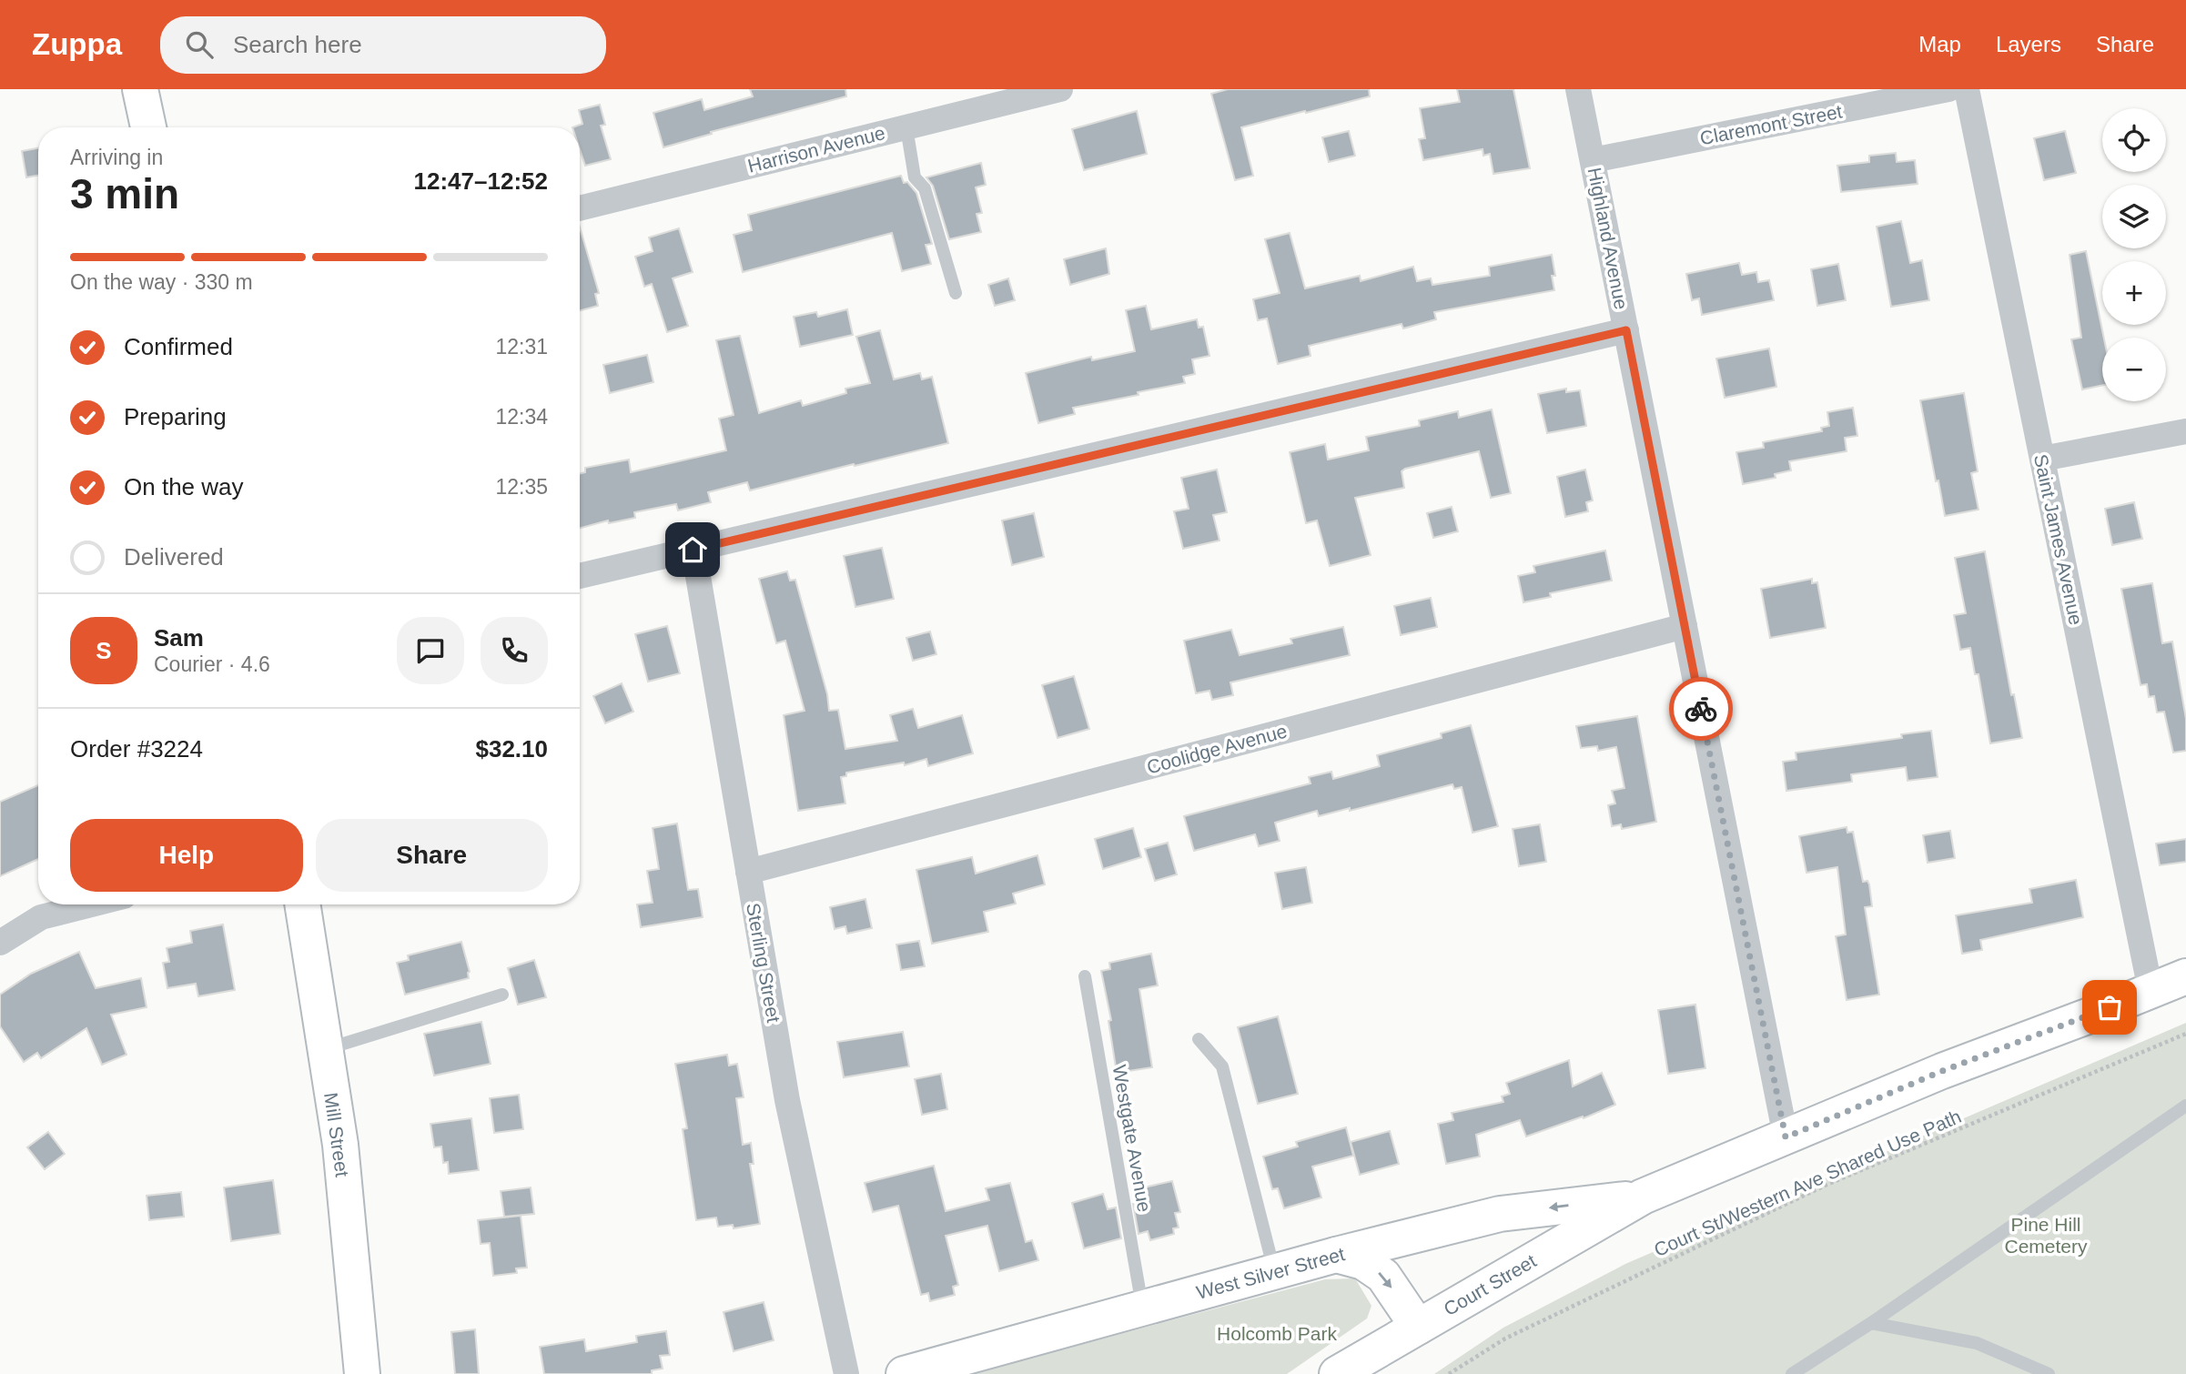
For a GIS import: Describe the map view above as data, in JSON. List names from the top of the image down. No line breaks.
{"streets":{"main road":["Mill Street","West Silver Street","Court Street"],"street":["Claremont Street","Harrison Avenue","Highland Avenue","Saint James Avenue","Coolidge Avenue","Sterling Street"],"lane":["Westgate Avenue"],"path":["Court St/Western Ave Shared Use Path"]},"crossings":[["Claremont Street","Highland Avenue"],["Highland Avenue","Coolidge Avenue"],["Coolidge Avenue","Sterling Street"],["Westgate Avenue","West Silver Street"],["West Silver Street","Court Street"]],"one_way":["West Silver Street"],"parks":["Pine Hill Cemetery","Holcomb Park"],"page":{"header":"Zuppa","search":"Search here","nav":["Map","Layers","Share"],"map_buttons":["+","−"],"heading":["3 min","Arriving in","12:47–12:52"],"panel":["Sam","Courier · 4.6","Order #3224","$32.10"],"bar":"On the way · 330 m","list":[["Confirmed","12:31"],["Preparing","12:34"],["On the way","12:35"],"Delivered"],"round":"S","buttons":["Help","Share"]}}
